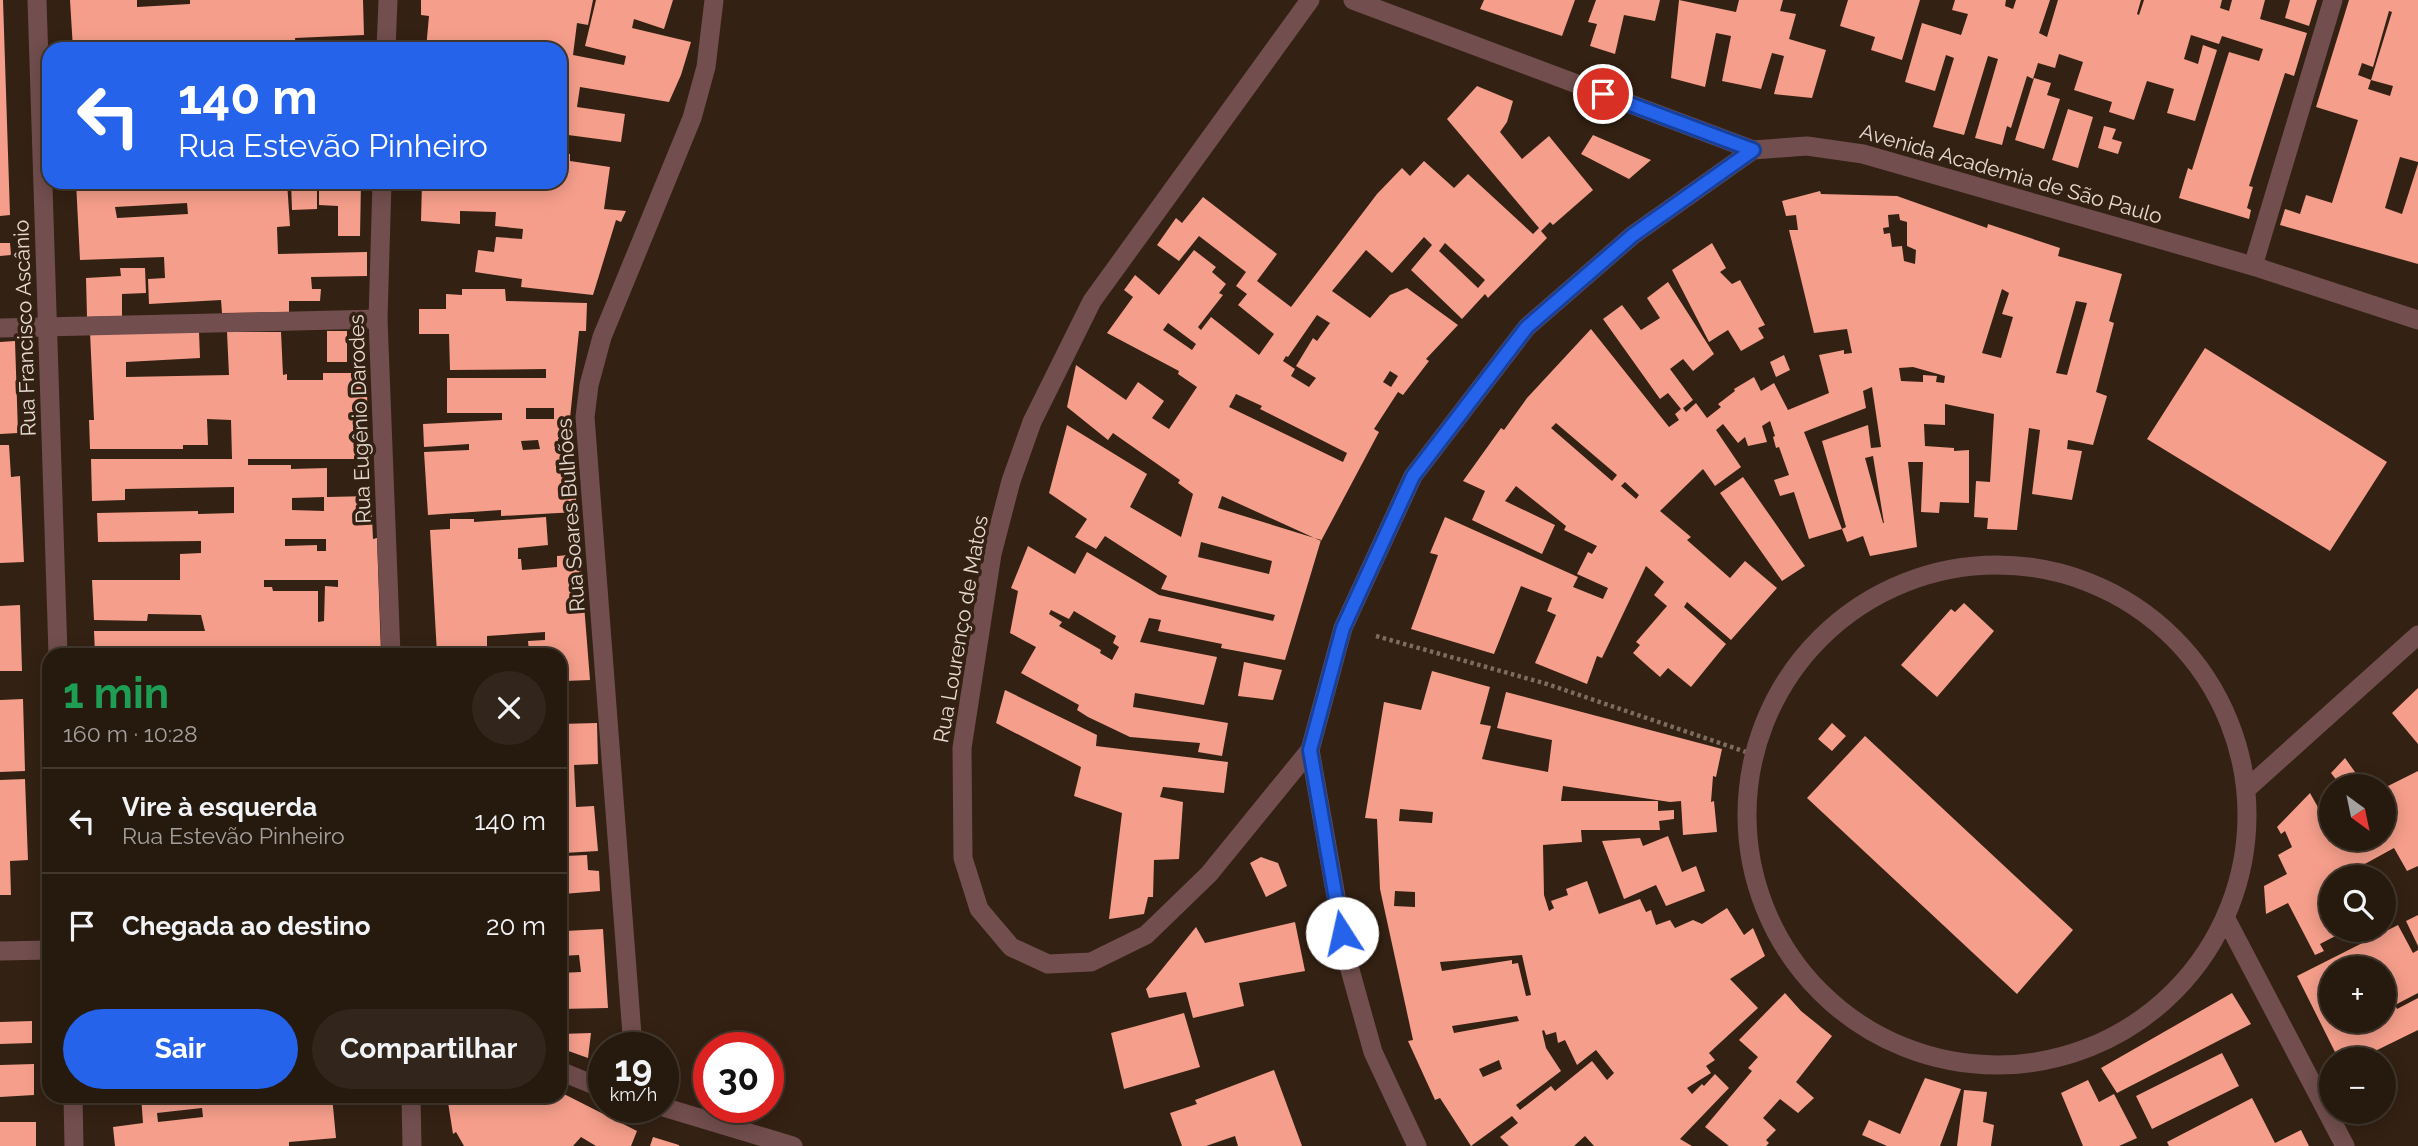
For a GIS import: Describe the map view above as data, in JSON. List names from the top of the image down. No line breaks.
{"streets":{"street":["Avenida Academia de São Paulo","Rua Francisco Ascânio","Rua Eugênio Darodes","Rua Soares Bulhões","Rua Lourenço de Matos"]},"north":"bottom right","page":{"turn":["140 m","Rua Estevão Pinheiro"],"heading":["1 min","160 m · 10:28"],"list":[{"name":"Vire à esquerda","note":"Rua Estevão Pinheiro","value":"140 m"},{"name":"Chegada ao destino","value":"20 m"}],"map_buttons":["+","−"],"buttons":["Sair","Compartilhar"],"speed":"19 km/h","limit":"30"}}
